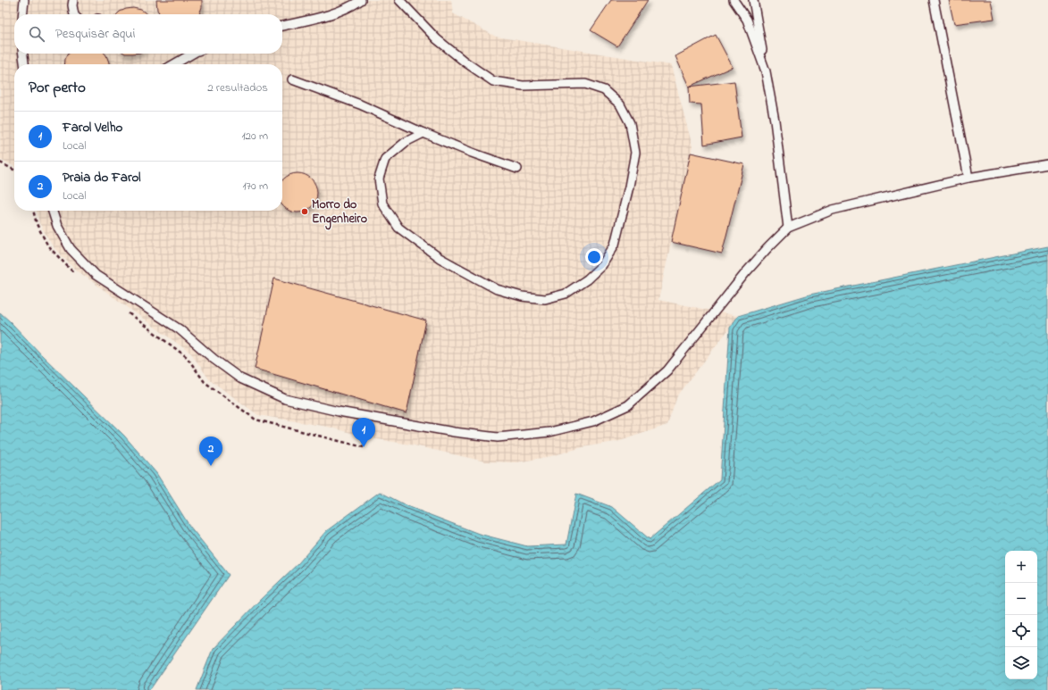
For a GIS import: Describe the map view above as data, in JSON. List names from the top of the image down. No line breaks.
{"places":["Morro do Engenheiro"],"page":{"search":"Pesquisar aqui","heading":["Por perto","2 resultados"],"list":[{"mark":"1","name":"Farol Velho","note":"Local","value":"120 m"},{"mark":"2","name":"Praia do Farol","note":"Local","value":"170 m"}],"pins":["1","2"],"map_buttons":["+","−"]}}
